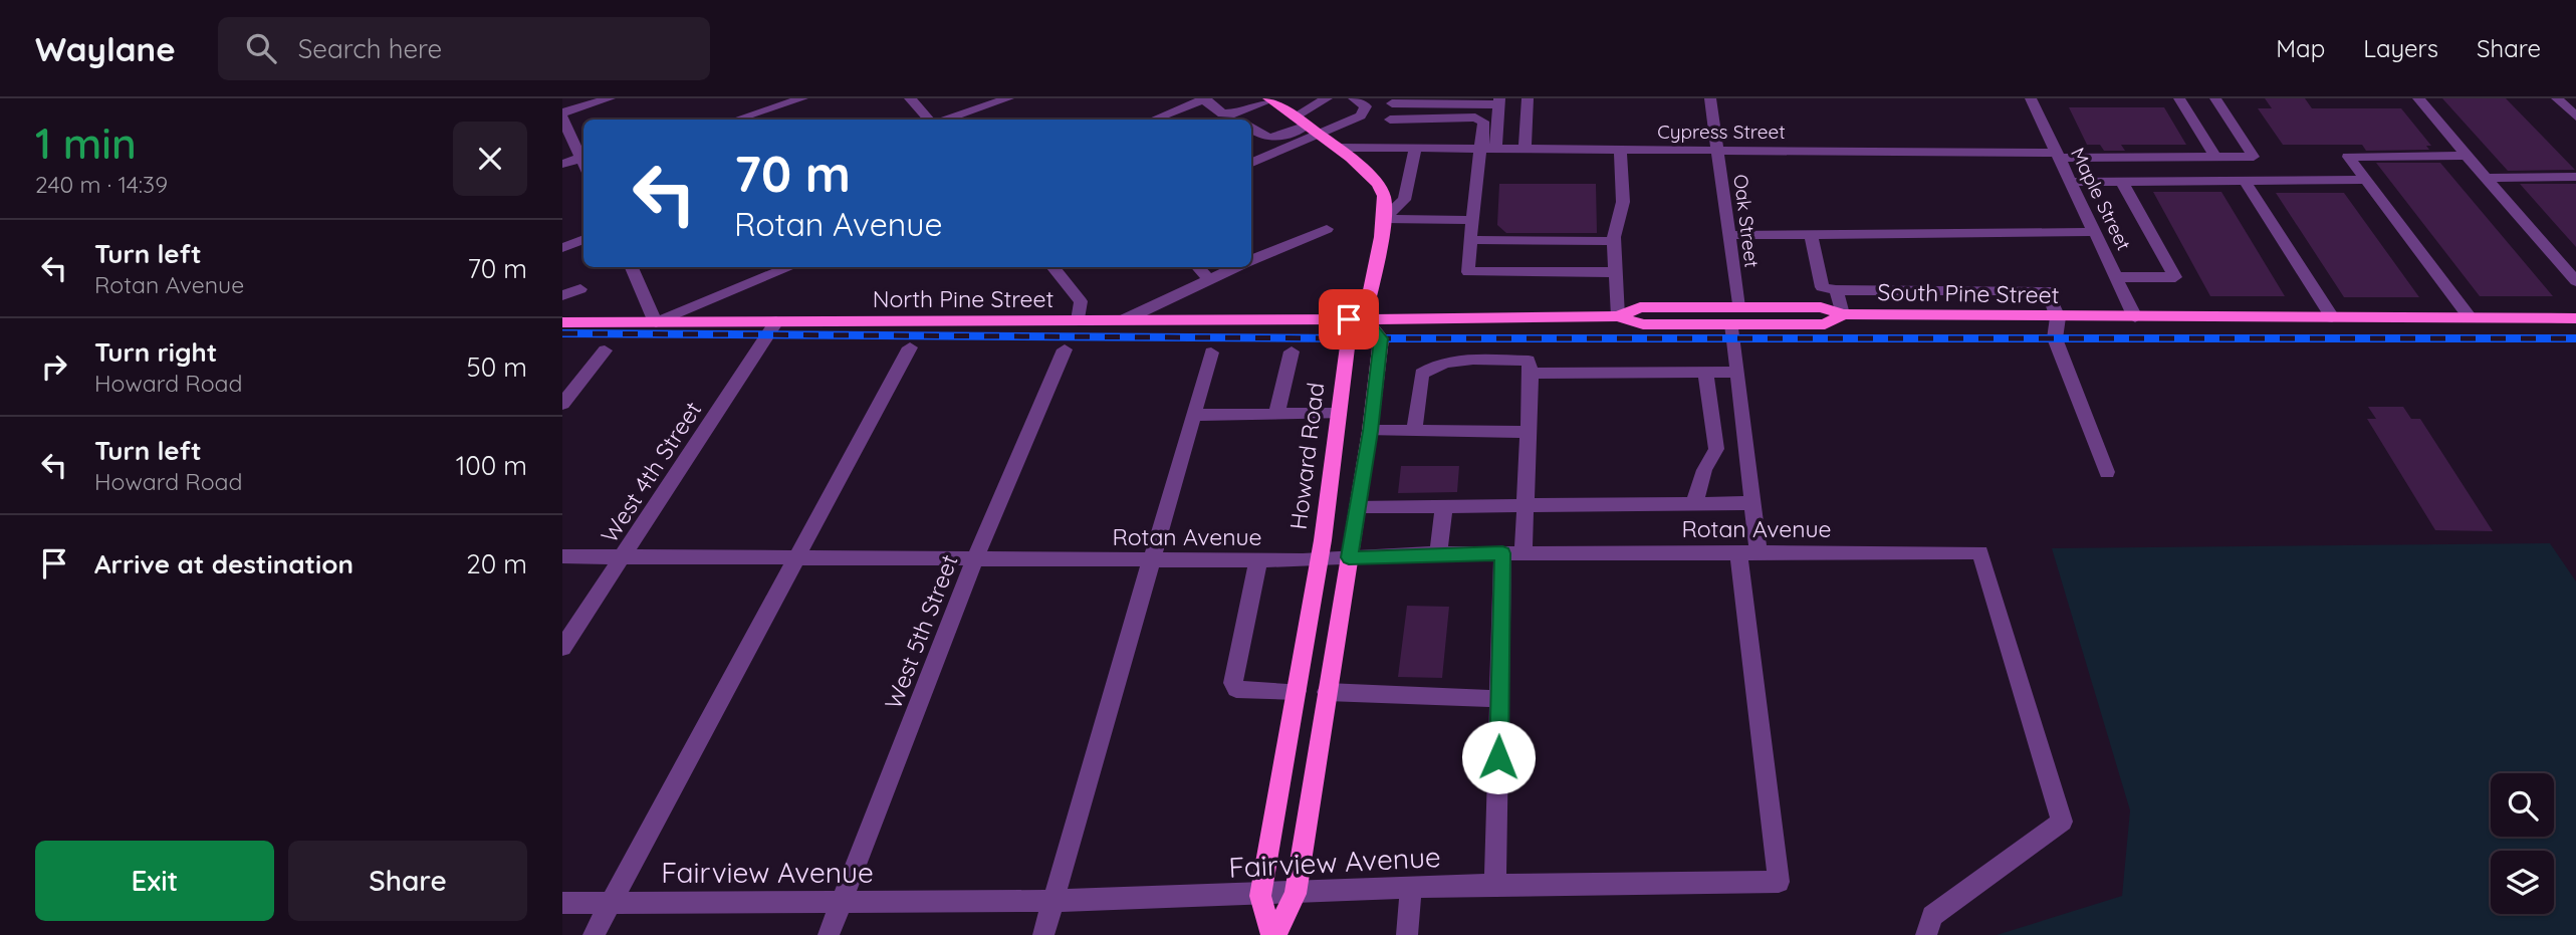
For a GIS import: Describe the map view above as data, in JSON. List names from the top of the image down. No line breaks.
{"streets":{"main road":["South Pine Street","North Pine Street","Howard Road"],"street":["Cypress Street","Maple Street","Oak Street","West 4th Street","Rotan Avenue","West 5th Street","Fairview Avenue"]},"crossings":[["Cypress Street","Maple Street"],["Cypress Street","Oak Street"],["Maple Street","South Pine Street"],["South Pine Street","North Pine Street"],["South Pine Street","Howard Road"],["North Pine Street","Howard Road"],["North Pine Street","West 4th Street"],["Howard Road","Rotan Avenue"],["Howard Road","Fairview Avenue"],["West 4th Street","Rotan Avenue"],["Rotan Avenue","West 5th Street"],["Rotan Avenue","Fairview Avenue"],["West 5th Street","Fairview Avenue"]],"page":{"header":"Waylane","search":"Search here","nav":["Map","Layers","Share"],"heading":["1 min","240 m · 14:39"],"turn":["70 m","Rotan Avenue"],"list":[{"name":"Turn left","note":"Rotan Avenue","value":"70 m"},{"name":"Turn right","note":"Howard Road","value":"50 m"},{"name":"Turn left","note":"Howard Road","value":"100 m"},{"name":"Arrive at destination","value":"20 m"}],"buttons":["Exit","Share"]}}
